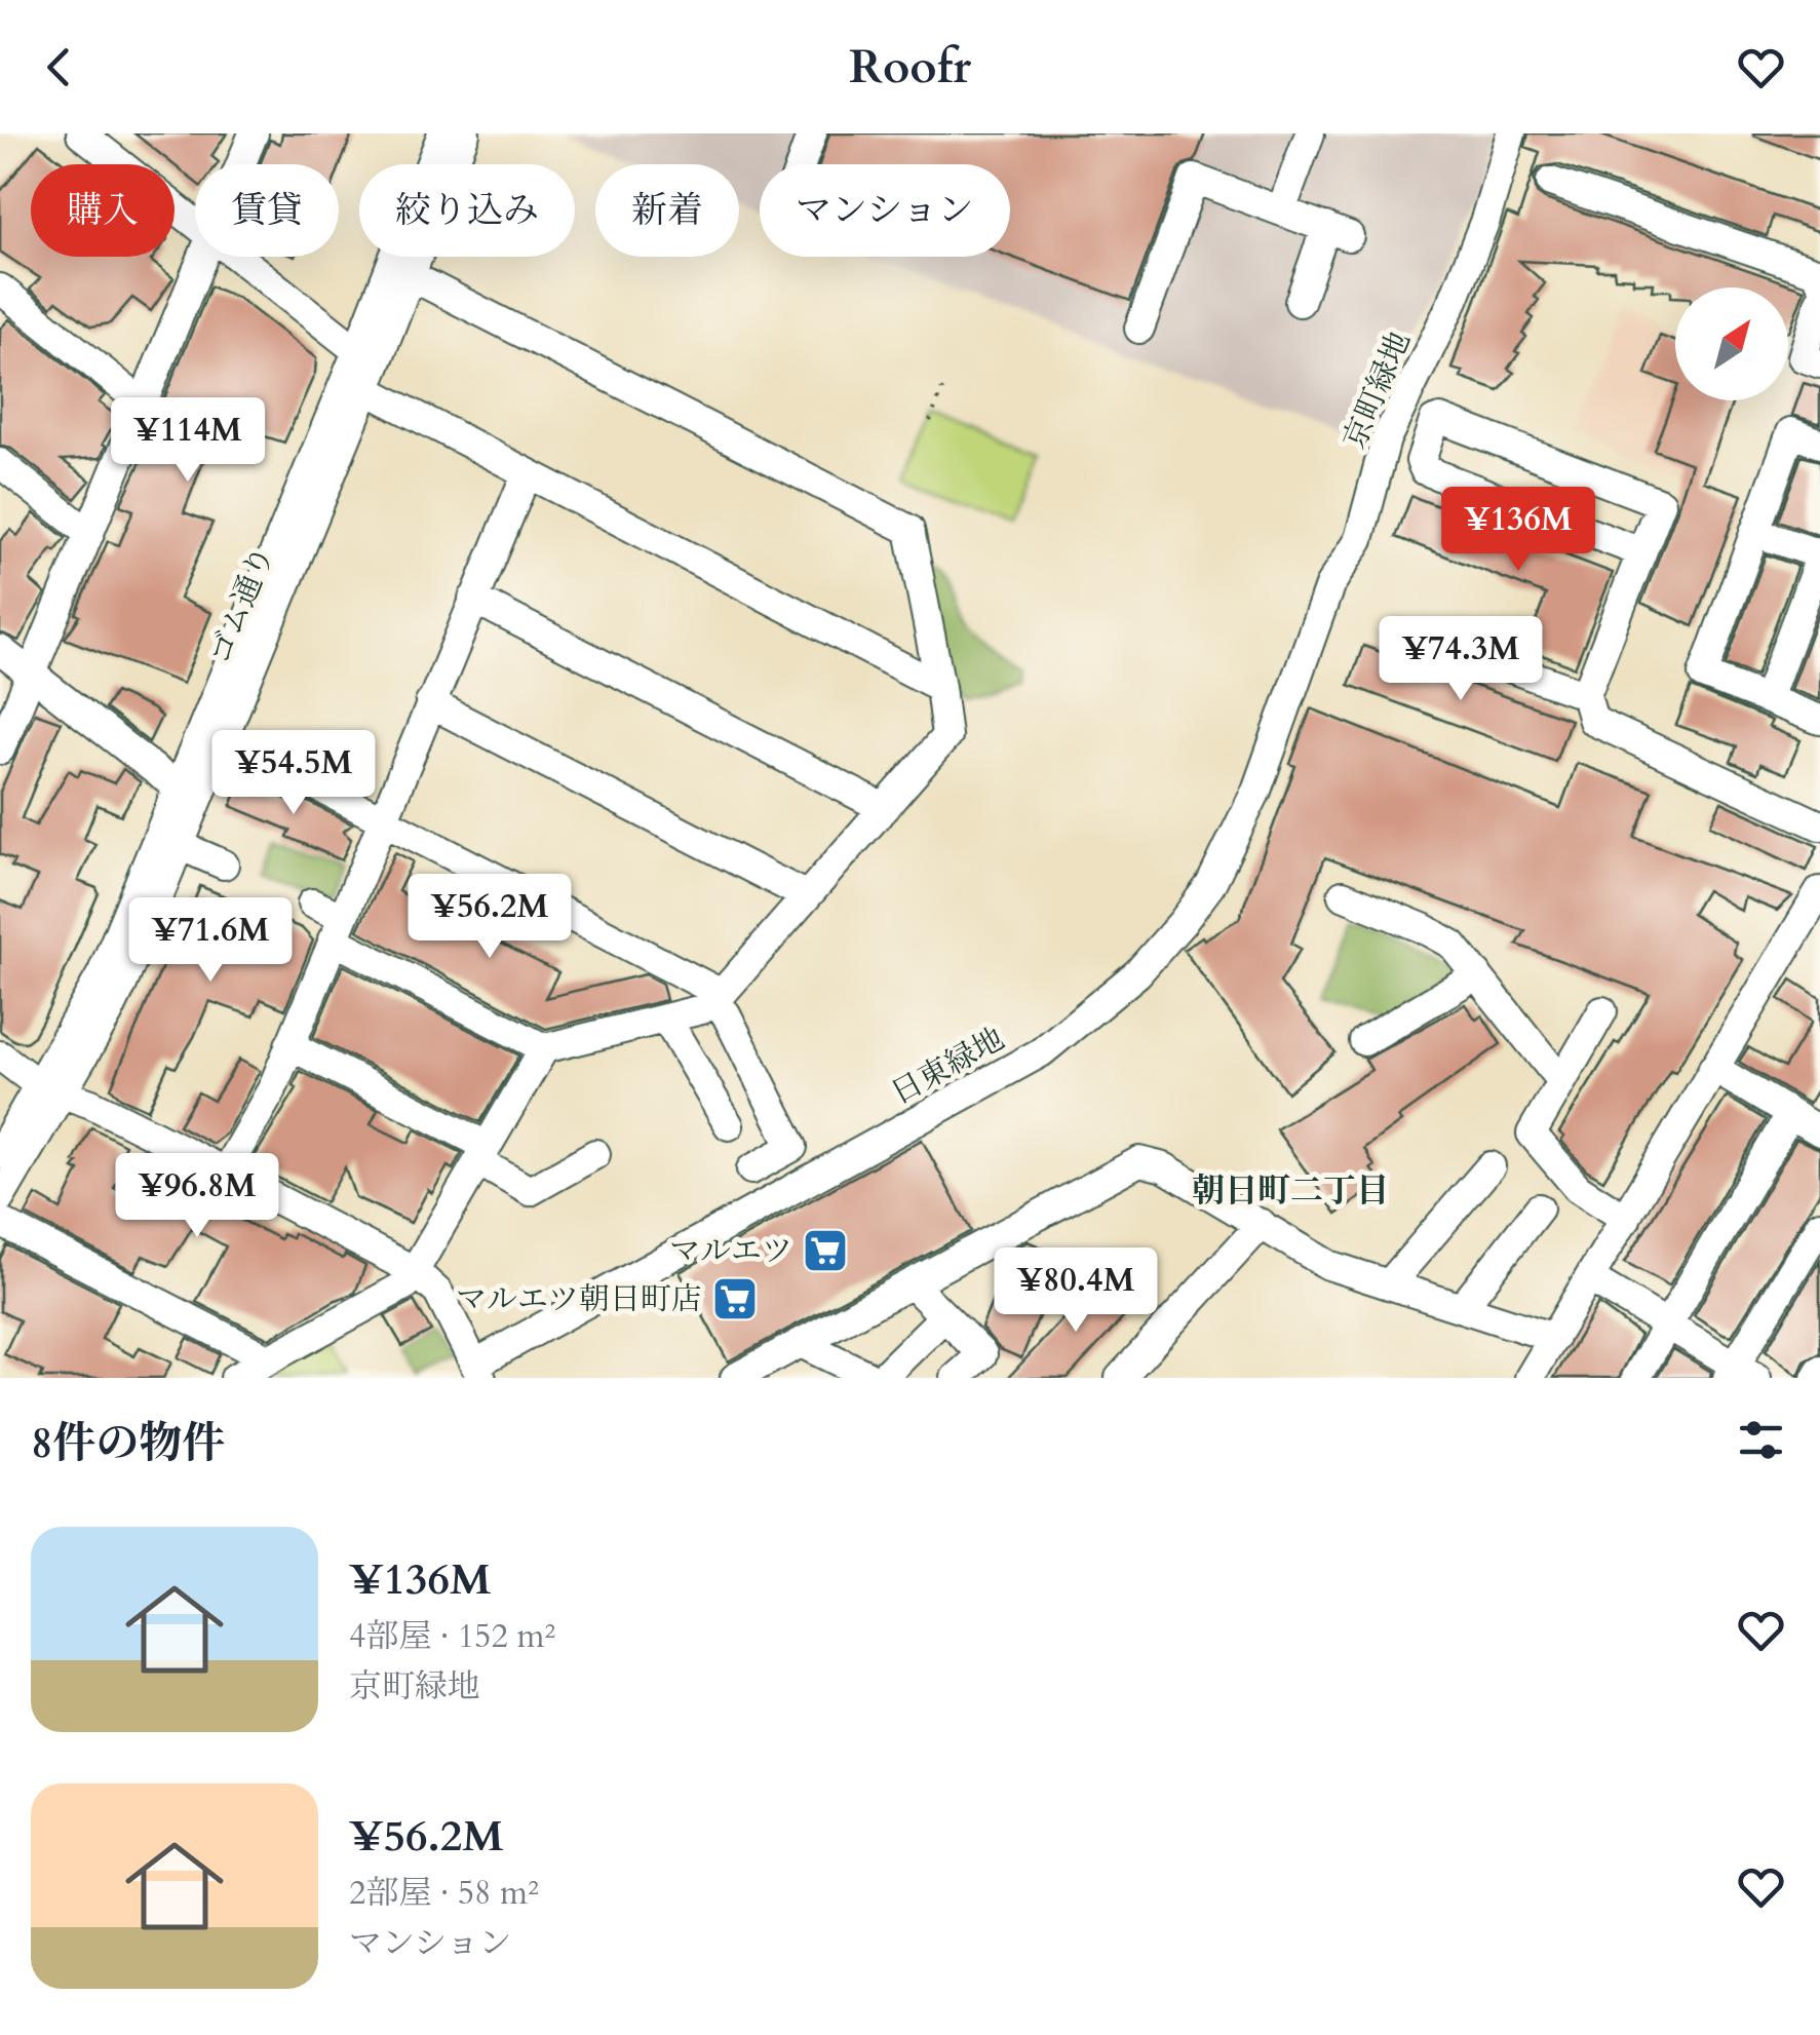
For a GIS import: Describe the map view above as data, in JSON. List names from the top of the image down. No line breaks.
{"streets":{"street":["京町緑地","ゴム通り","日東緑地"]},"crossings":[["京町緑地","日東緑地"]],"districts":["朝日町二丁目"],"places":{"supermarket":["マルエツ","マルエツ朝日町店"]},"north":"top right","page":{"header":"Roofr","chip":["購入","賃貸","絞り込み","新着","マンション"],"price":["¥114M","¥136M","¥74.3M","¥54.5M","¥56.2M","¥71.6M","¥96.8M","¥80.4M"],"heading":"8件の物件","list":[{"name":"¥136M","note":"4部屋 · 152 m² · 京町緑地"},{"name":"¥56.2M","note":"2部屋 · 58 m² · マンション"}]}}
